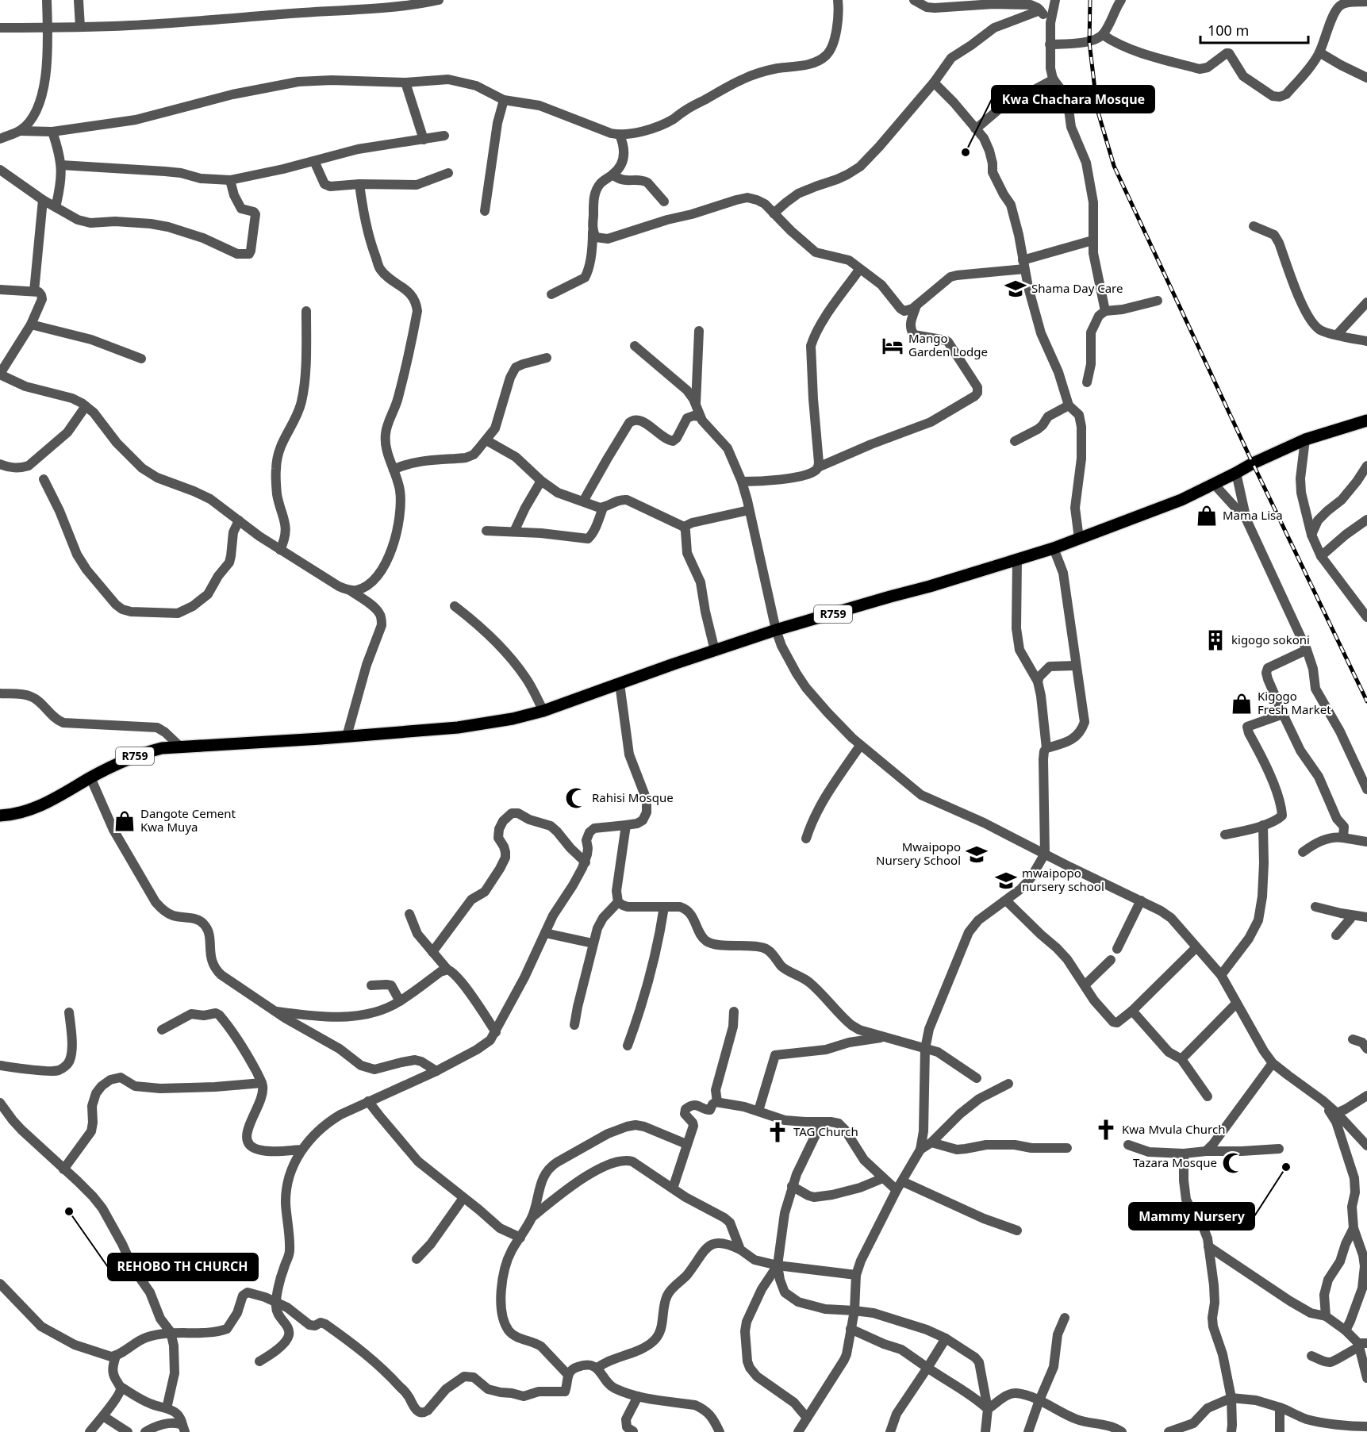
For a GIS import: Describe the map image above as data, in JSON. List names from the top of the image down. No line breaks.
{"streets":{"main road":["R759"]},"places":{"other":["Kwa Chachara Mosque","Mammy Nursery","REHOBO TH CHURCH"],"school or university":["Shama Day Care","Mwaipopo Nursery School","mwaipopo nursery school"],"hotel":["Mango Garden Lodge"],"shop":["Mama Lisa","Kigogo Fresh Market","Dangote Cement Kwa Muya"],"building":["kigogo sokoni"],"mosque":["Rahisi Mosque","Tazara Mosque"],"church":["Kwa Mvula Church","TAG Church"]},"scale_bar":"100 m"}
